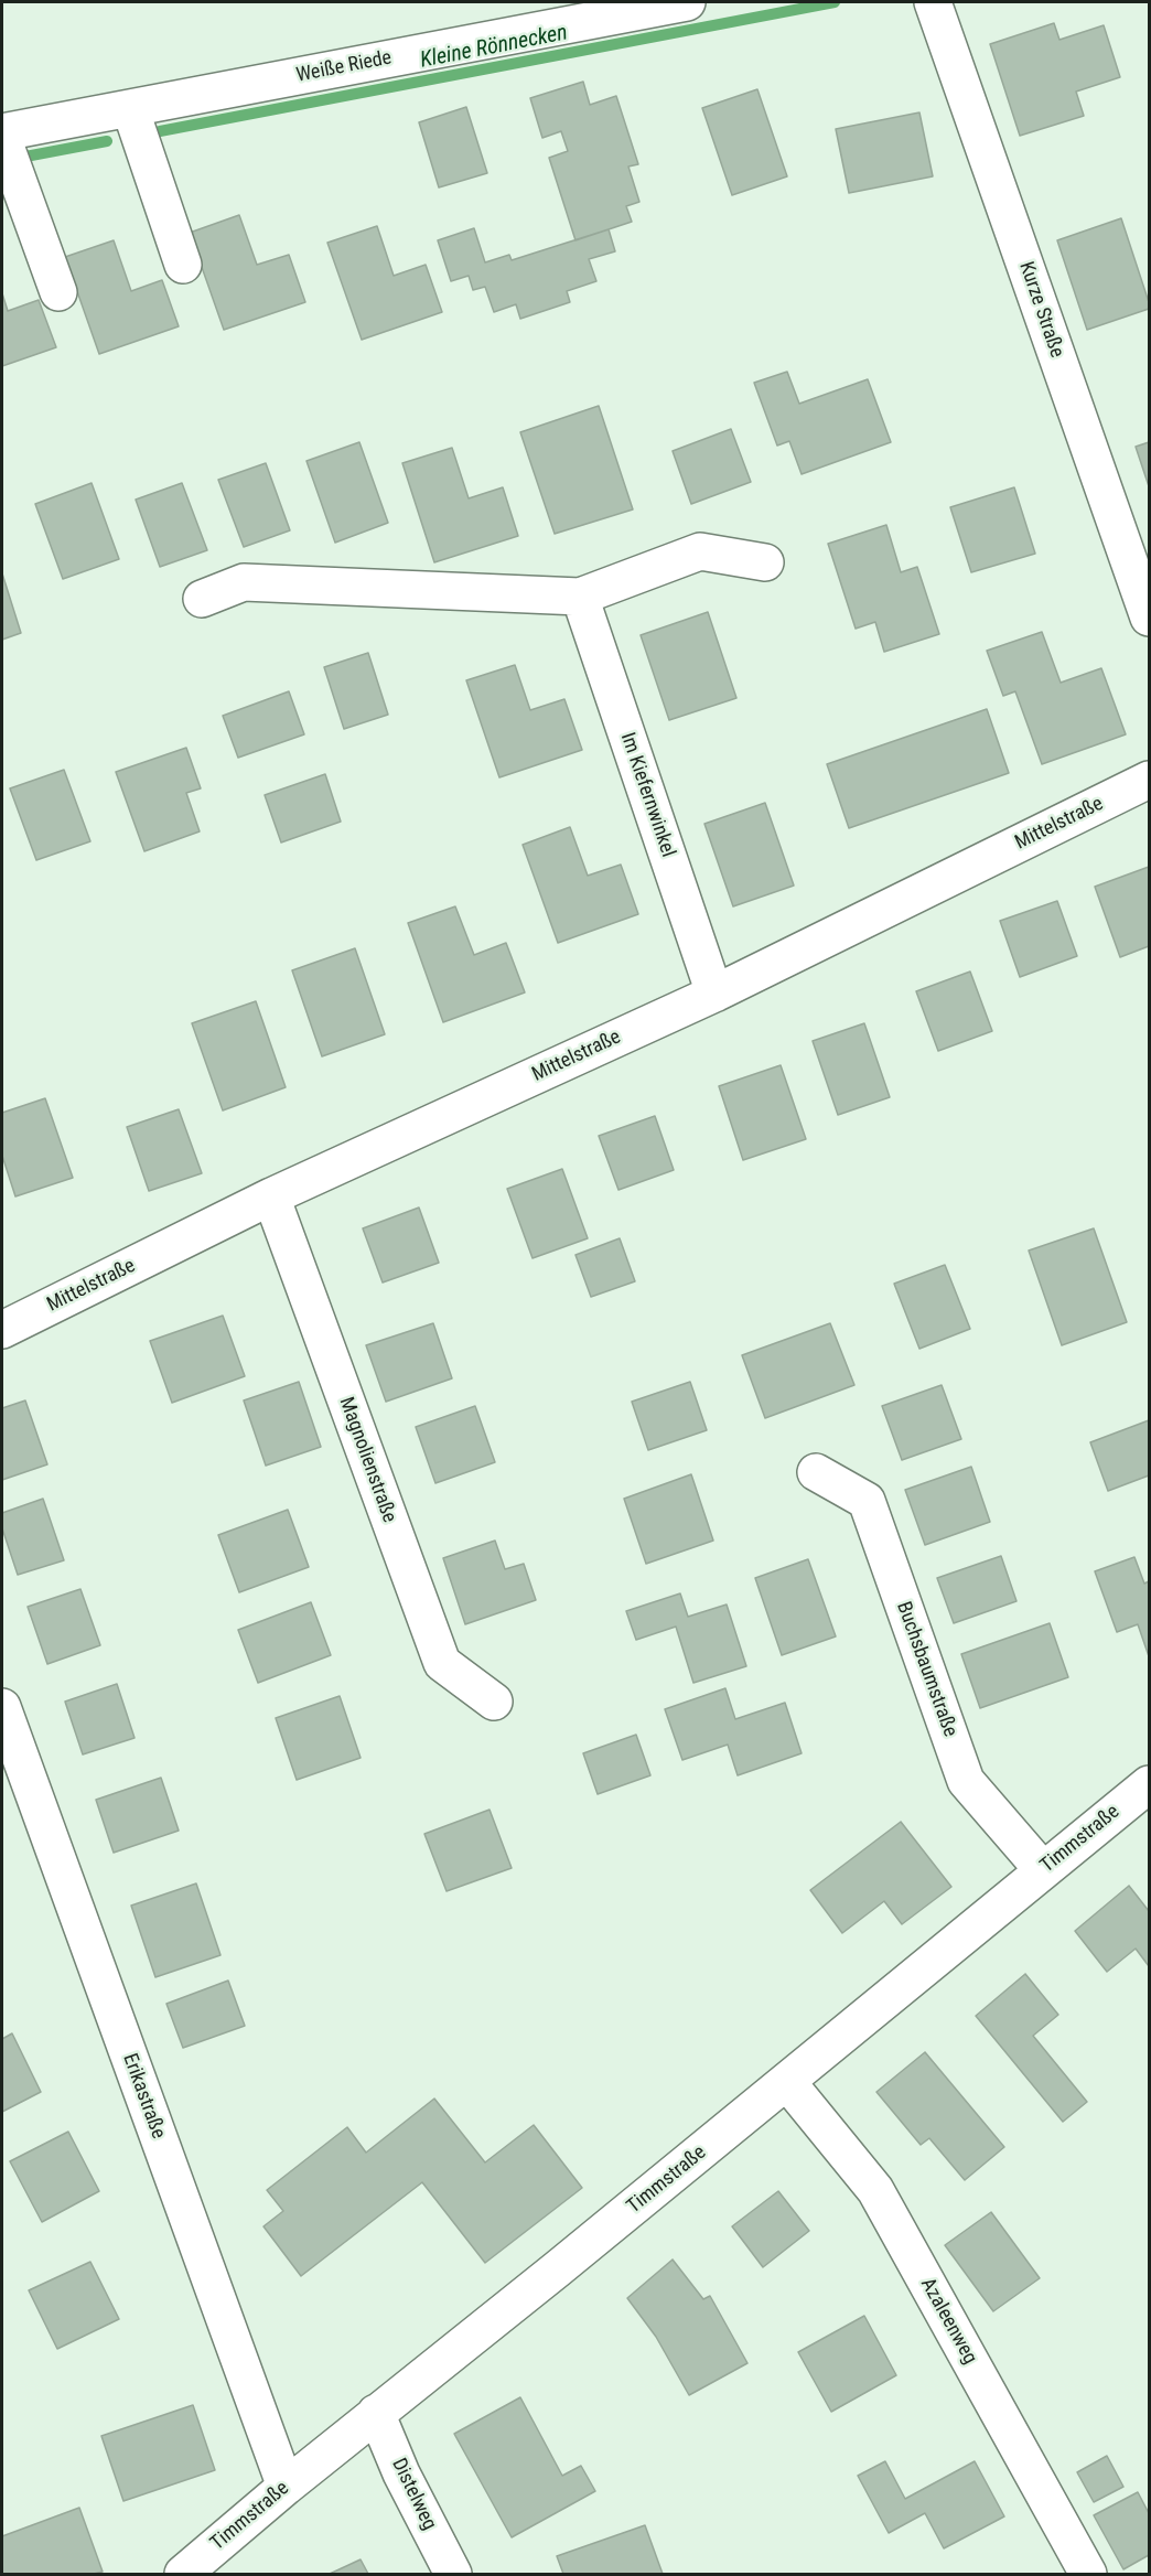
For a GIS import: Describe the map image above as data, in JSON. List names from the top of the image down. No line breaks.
{"streets":{"street":["Weiße Riede","Kurze Straße","Im Kiefernwinkel","Mittelstraße","Magnolienstraße","Buchsbaumstraße","Timmstraße","Erikastraße","Azaleenweg","Distelweg"]},"crossings":[["Im Kiefernwinkel","Mittelstraße"],["Mittelstraße","Magnolienstraße"],["Buchsbaumstraße","Timmstraße"],["Timmstraße","Erikastraße"],["Timmstraße","Azaleenweg"],["Timmstraße","Distelweg"]],"water":["Kleine Rönnecken"]}
